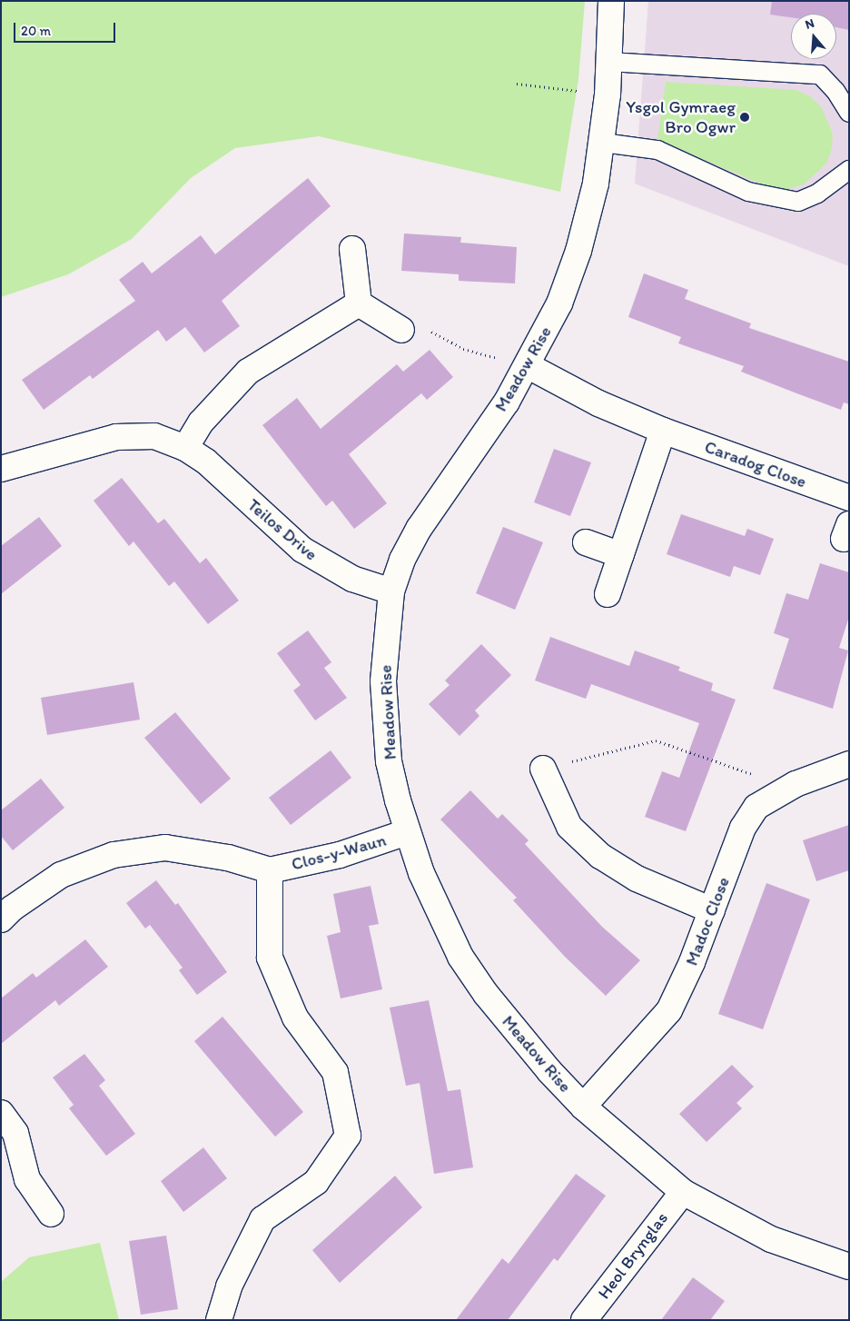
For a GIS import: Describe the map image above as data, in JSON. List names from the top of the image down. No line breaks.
{"streets":{"street":["Meadow Rise","Caradog Close","Teilos Drive","Clos-y-Waun","Madoc Close","Heol Brynglas"]},"crossings":[["Meadow Rise","Caradog Close"],["Meadow Rise","Teilos Drive"],["Meadow Rise","Clos-y-Waun"],["Meadow Rise","Madoc Close"],["Meadow Rise","Heol Brynglas"]],"places":["Ysgol Gymraeg Bro Ogwr"],"scale_bar":"20 m","north":"top"}
